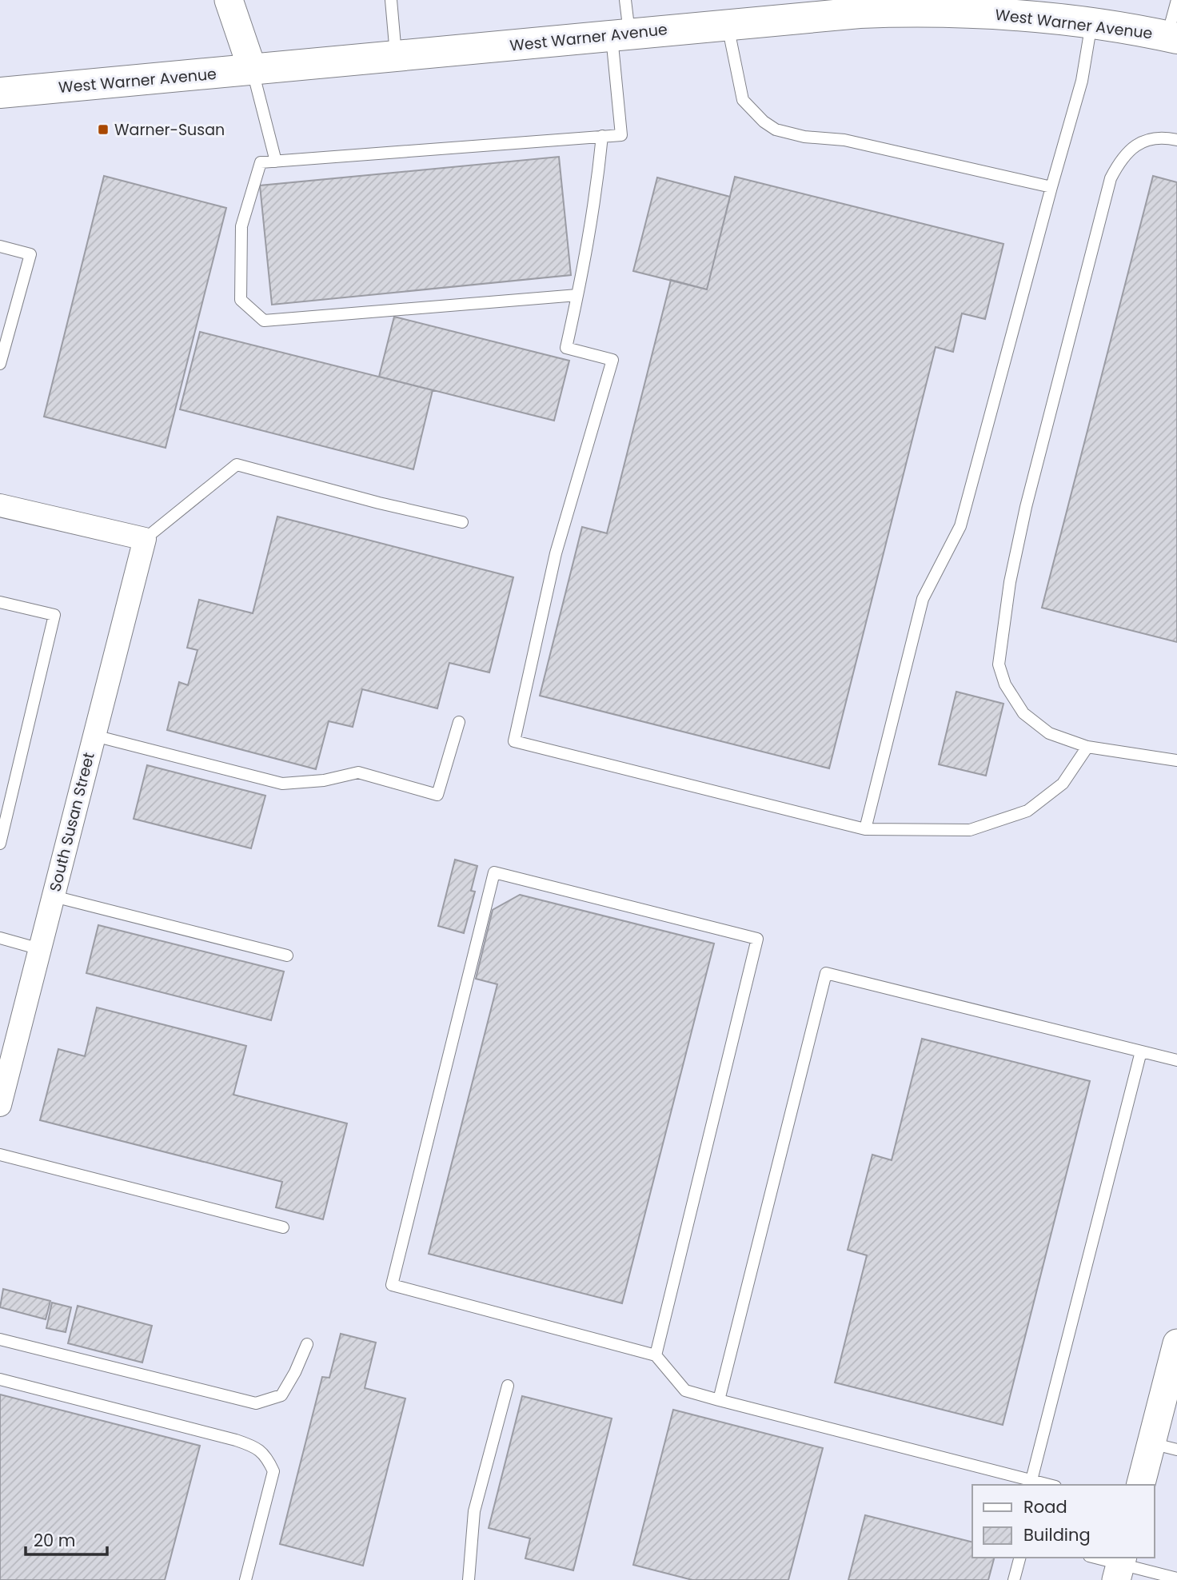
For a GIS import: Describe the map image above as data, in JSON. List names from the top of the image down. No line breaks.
{"streets":{"main road":["West Warner Avenue"],"street":["South Susan Street"]},"places":{"transit":["Warner-Susan"]},"legend":["Road","Building"],"scale_bar":"20 m"}
